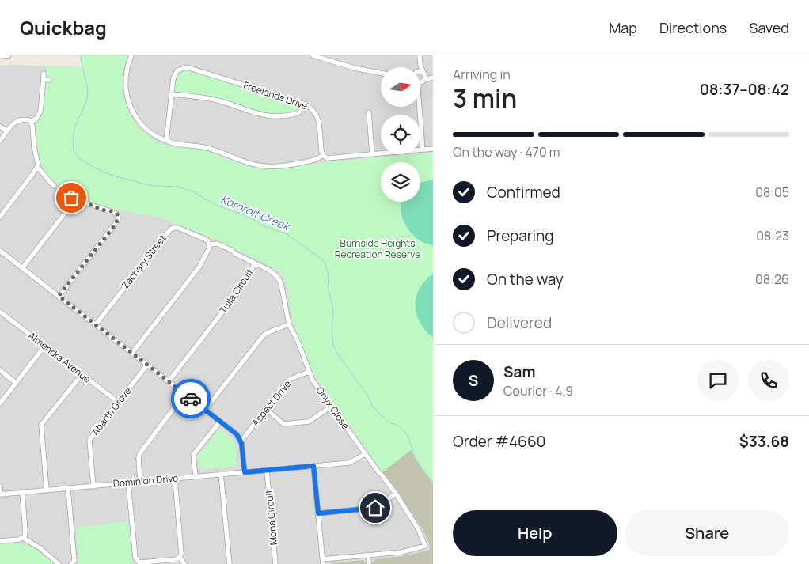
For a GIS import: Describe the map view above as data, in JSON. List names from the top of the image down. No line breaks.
{"streets":{"street":["Freelands Drive","Zachary Street","Tulla Circuit","Almendra Avenue","Aspect Drive","Onyx Close","Abarth Grove","Dominion Drive","Mona Circuit"]},"crossings":[["Tulla Circuit","Onyx Close"],["Almendra Avenue","Abarth Grove"],["Aspect Drive","Onyx Close"],["Onyx Close","Dominion Drive"],["Abarth Grove","Dominion Drive"],["Dominion Drive","Mona Circuit"]],"water":["Kororoit Creek"],"parks":["Burnside Heights Recreation Reserve"],"north":"right","page":{"header":"Quickbag","nav":["Map","Directions","Saved"],"heading":["3 min","Arriving in","08:37–08:42"],"panel":["Sam","Courier · 4.9","Order #4660","$33.68"],"bar":"On the way · 470 m","list":[["Confirmed","08:05"],["Preparing","08:23"],["On the way","08:26"],"Delivered"],"round":"S","buttons":["Help","Share"]}}
